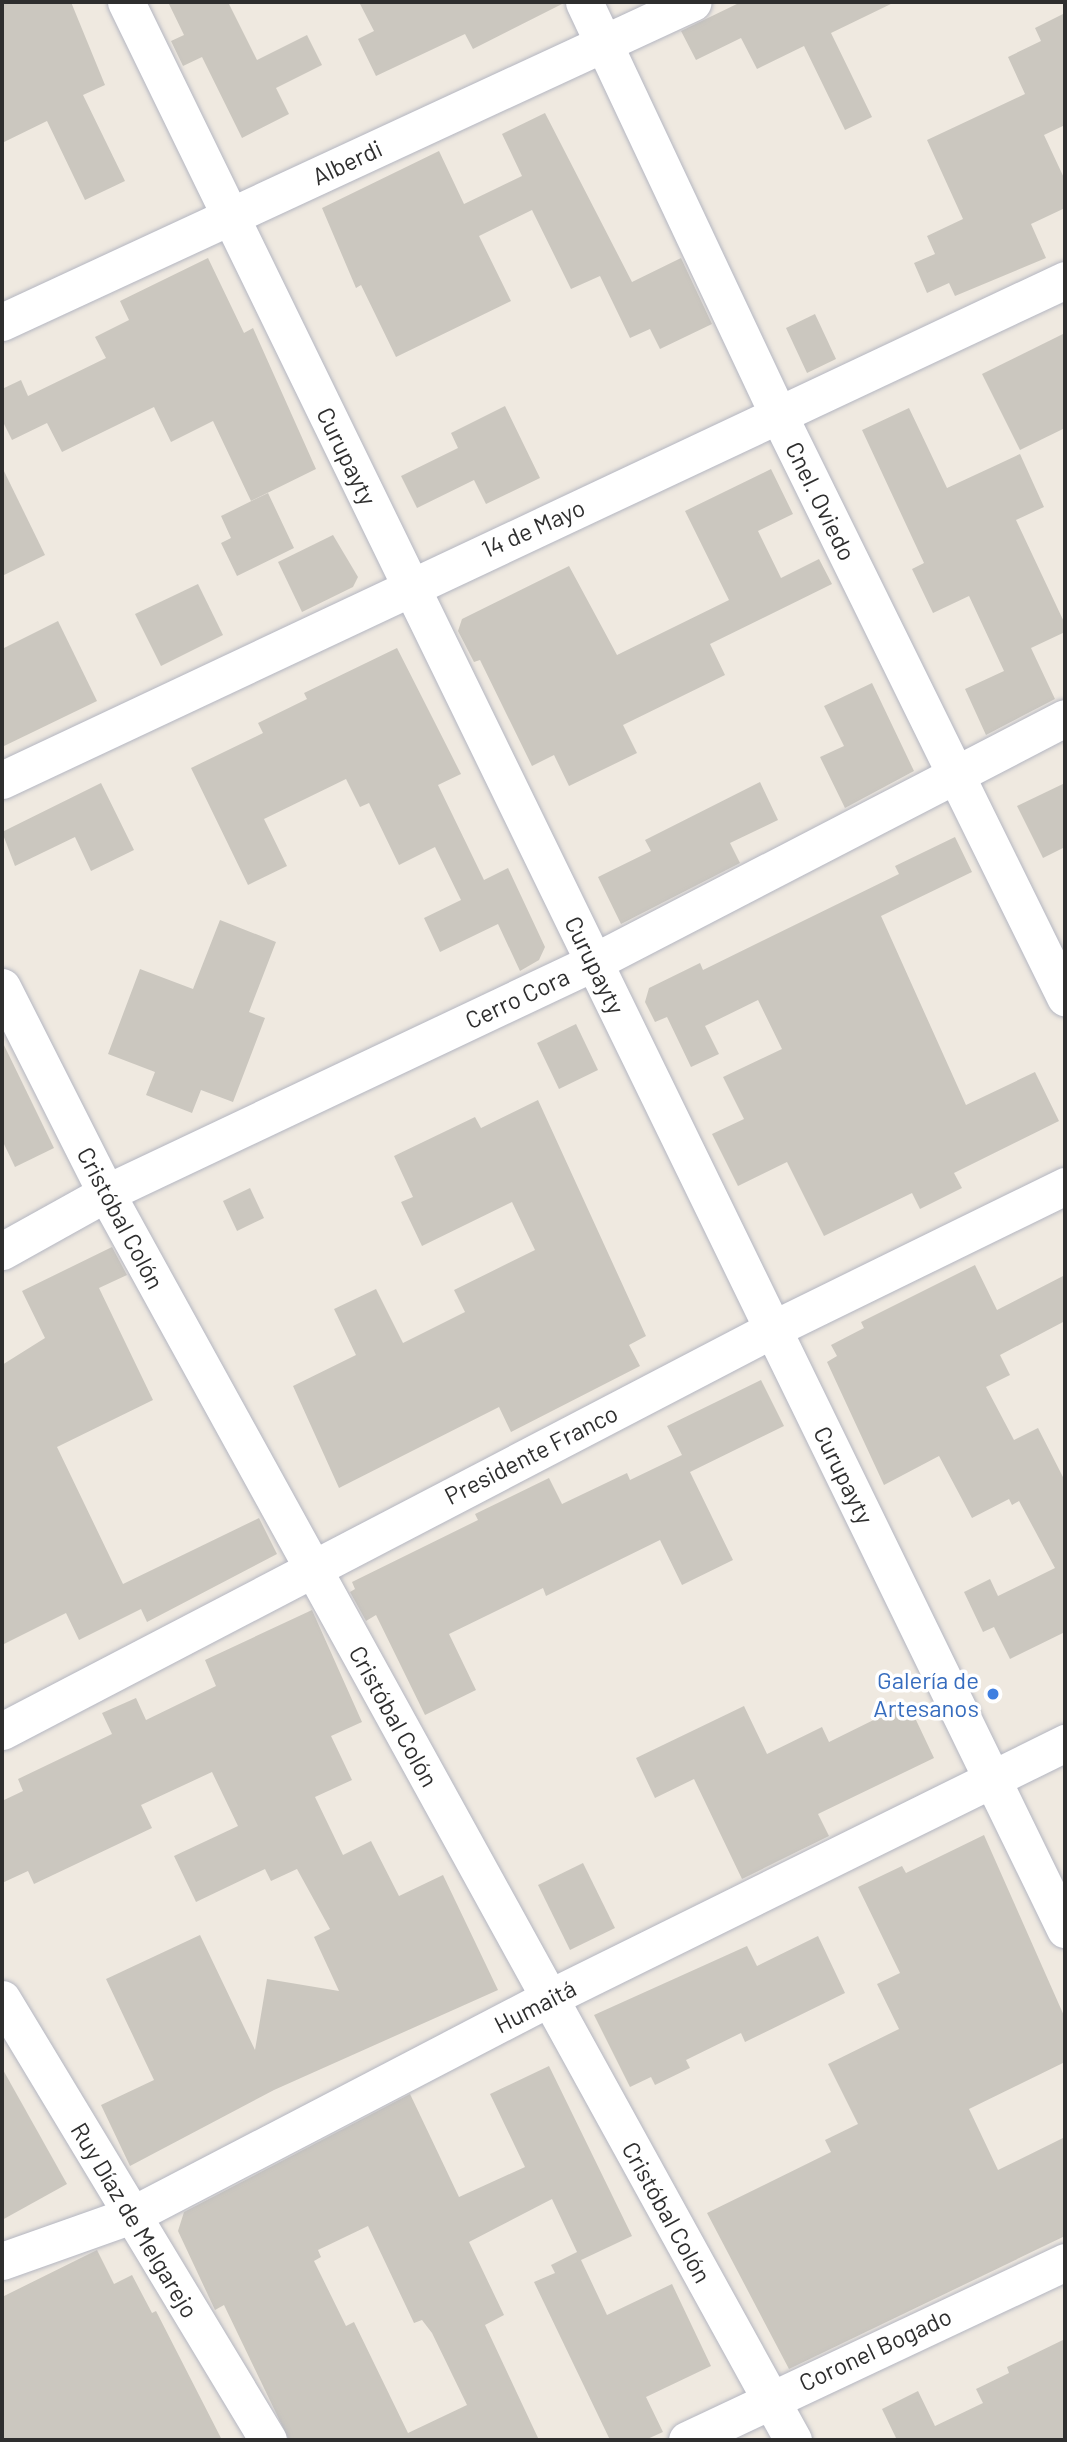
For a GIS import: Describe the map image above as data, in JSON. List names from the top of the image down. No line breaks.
{"streets":{"street":["Alberdi","Curupayty","Cnel. Oviedo","14 de Mayo","Cerro Cora","Cristóbal Colón","Presidente Franco","Humaitá","Ruy Díaz de Melgarejo","Coronel Bogado"]},"crossings":[["Alberdi","Curupayty"],["Alberdi","Cnel. Oviedo"],["Curupayty","14 de Mayo"],["Curupayty","Cerro Cora"],["Curupayty","Presidente Franco"],["Curupayty","Humaitá"],["Cnel. Oviedo","14 de Mayo"],["Cnel. Oviedo","Cerro Cora"],["Cerro Cora","Cristóbal Colón"],["Cristóbal Colón","Presidente Franco"],["Cristóbal Colón","Humaitá"],["Cristóbal Colón","Coronel Bogado"],["Humaitá","Ruy Díaz de Melgarejo"]],"places":["Galería de Artesanos"]}
